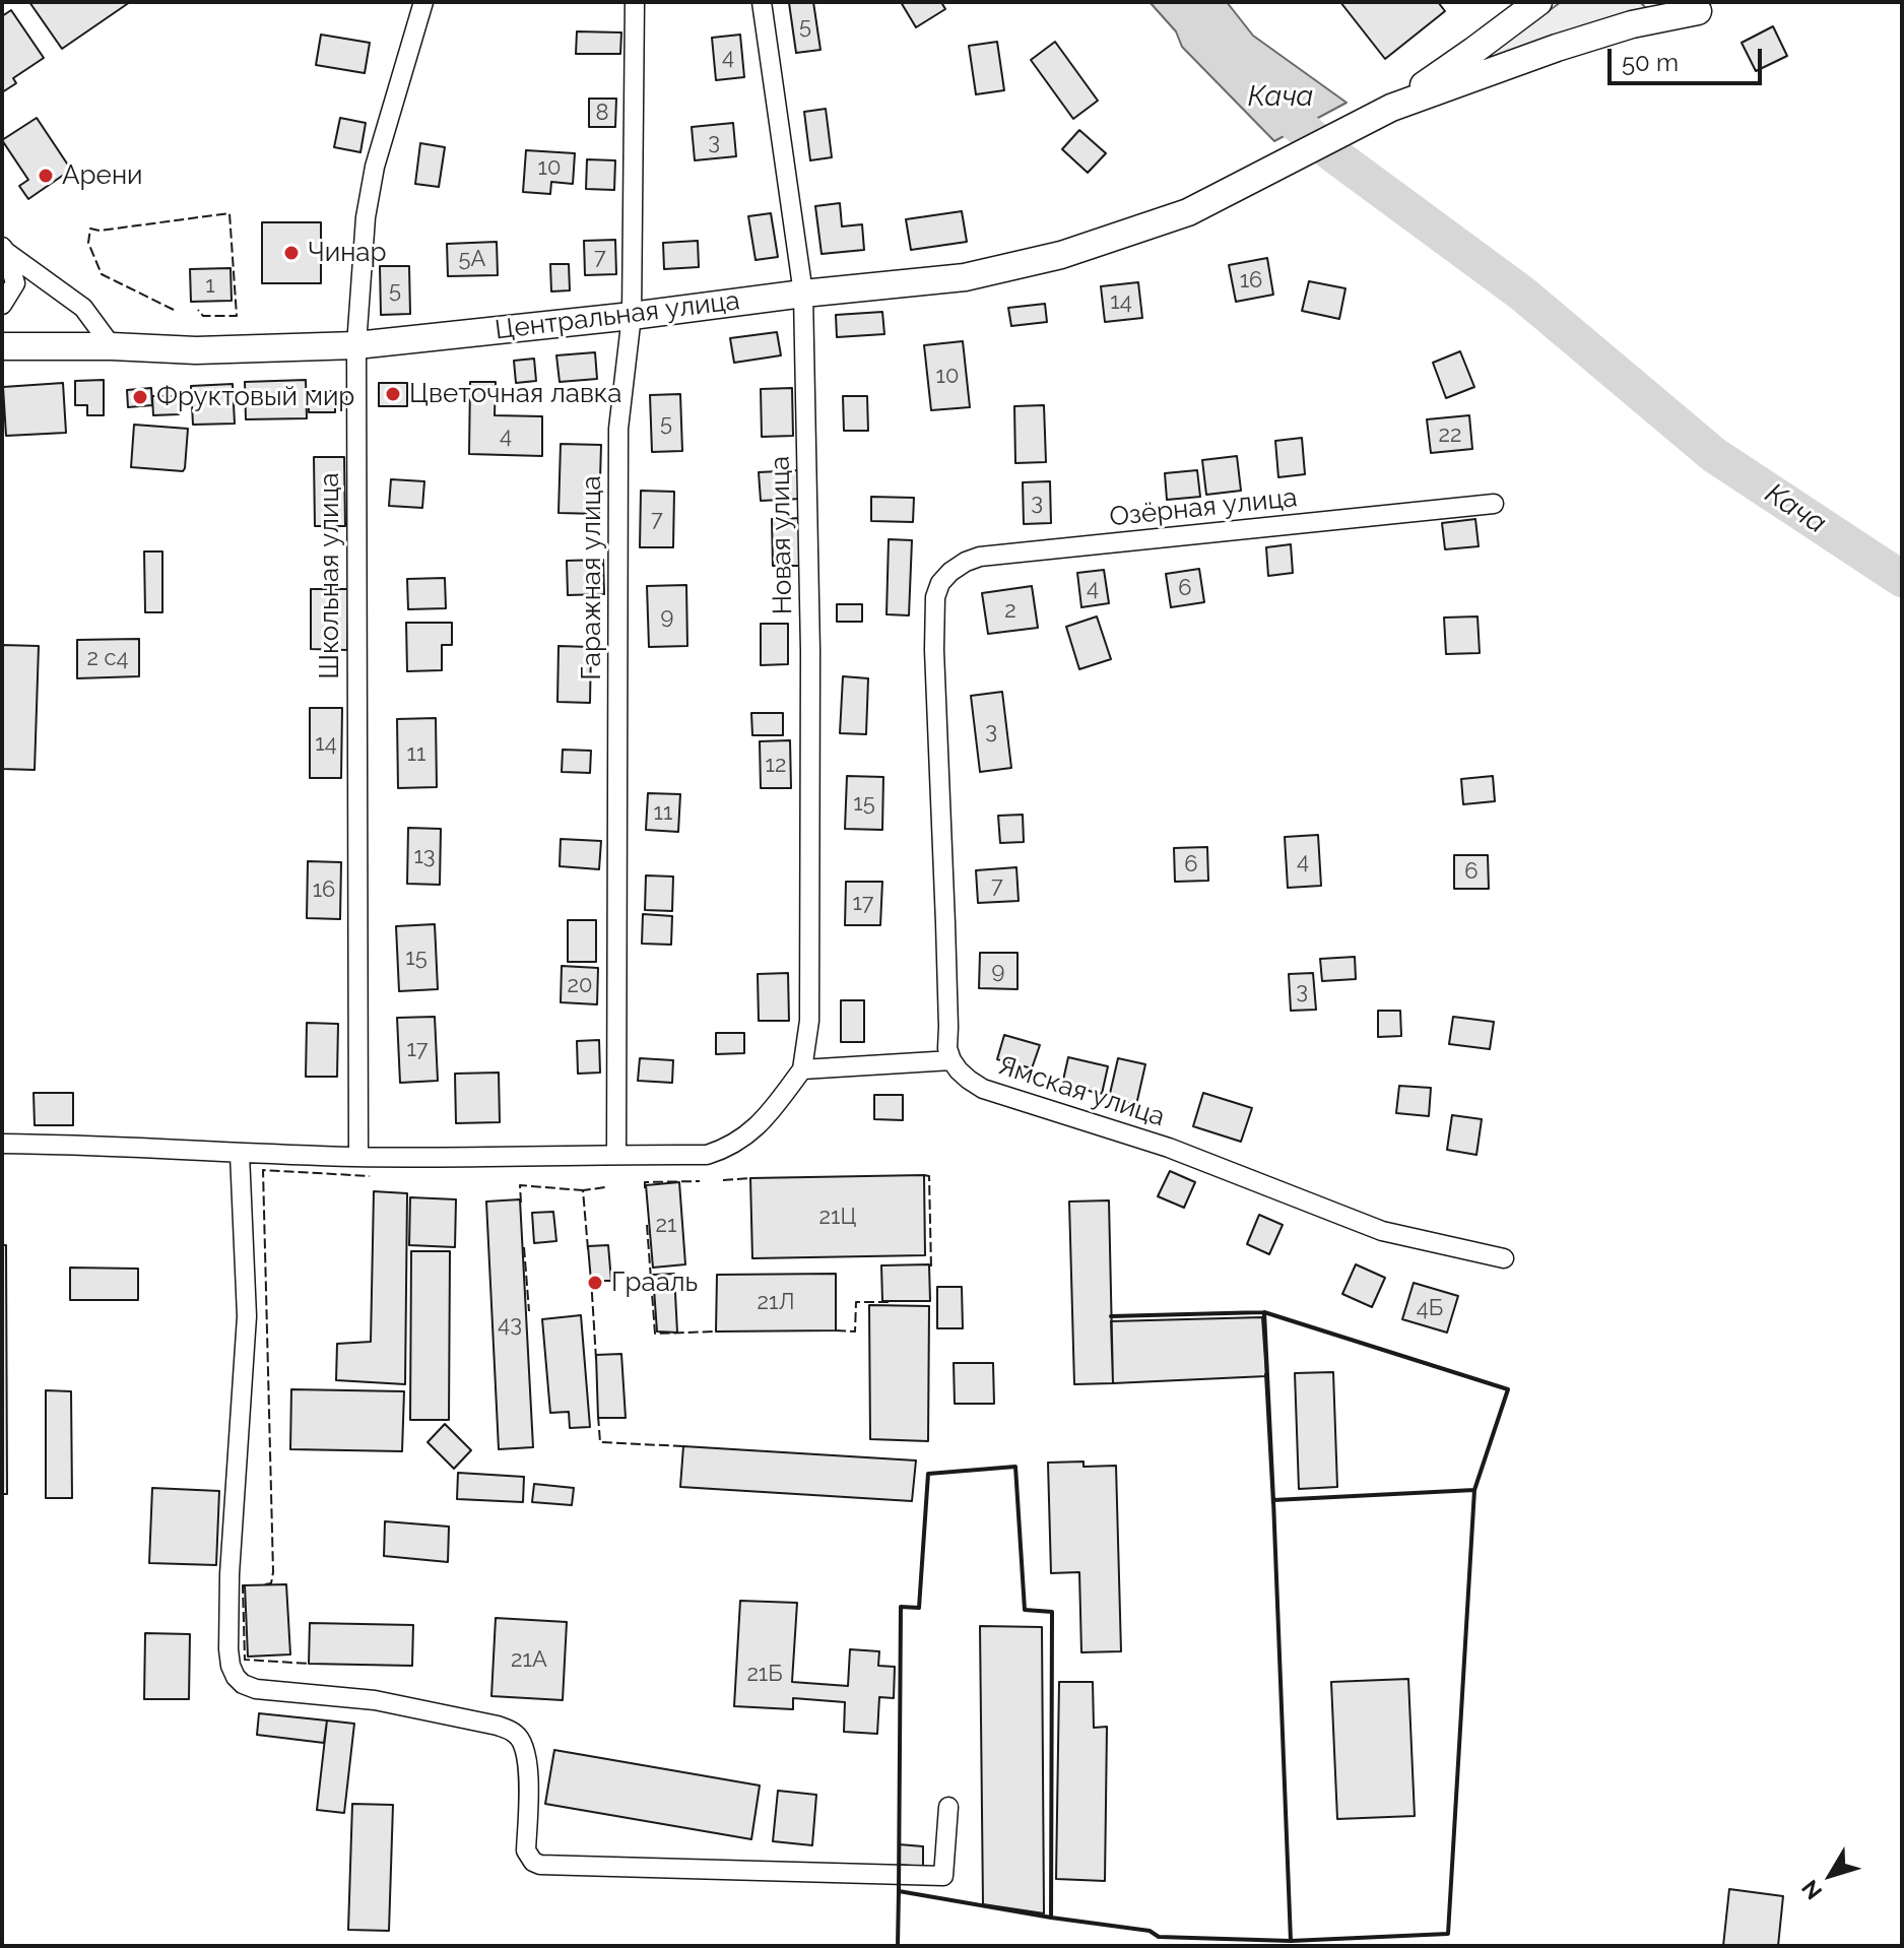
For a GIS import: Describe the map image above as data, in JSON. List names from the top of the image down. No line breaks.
{"streets":{"street":["Центральная улица","Озёрная улица","Новая улица","Школьная улица","Гаражная улица","Ямская улица"]},"crossings":[["Центральная улица","Новая улица"],["Центральная улица","Школьная улица"],["Центральная улица","Гаражная улица"],["Озёрная улица","Ямская улица"]],"water":["Кача"],"places":["Арени","Чинар","Цветочная лавка","Фруктовый мир","Грааль"],"house_numbers":["5","4","8","3","10","7","5А","16","1","5","14","10","5","22","4","3","7","4","6","2","9","2 с4","3","14","11","12","15","11","13","4","6","6","7","16","17","15","9","20","3","17","21Ц","21","21Л","4Б","43","21А","21Б"],"scale_bar":"50 m","north":"bottom left"}
